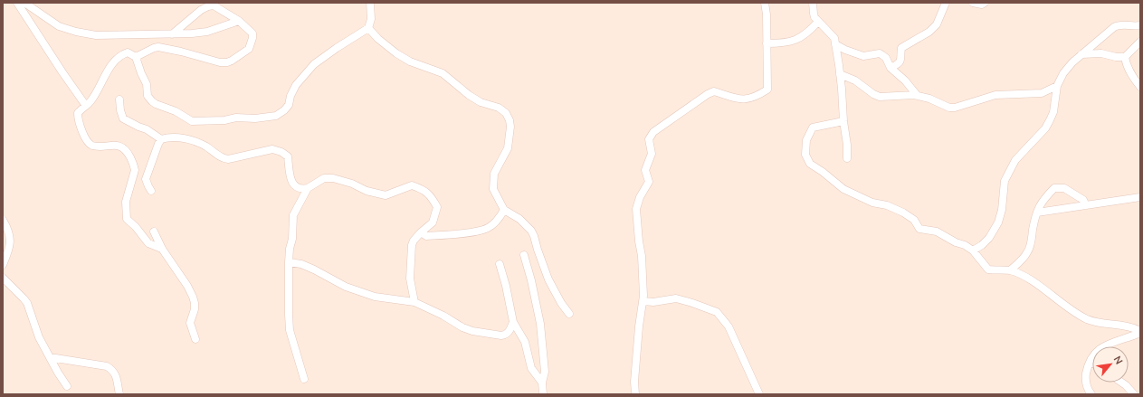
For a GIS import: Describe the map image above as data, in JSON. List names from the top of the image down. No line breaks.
{"north":"top right"}
